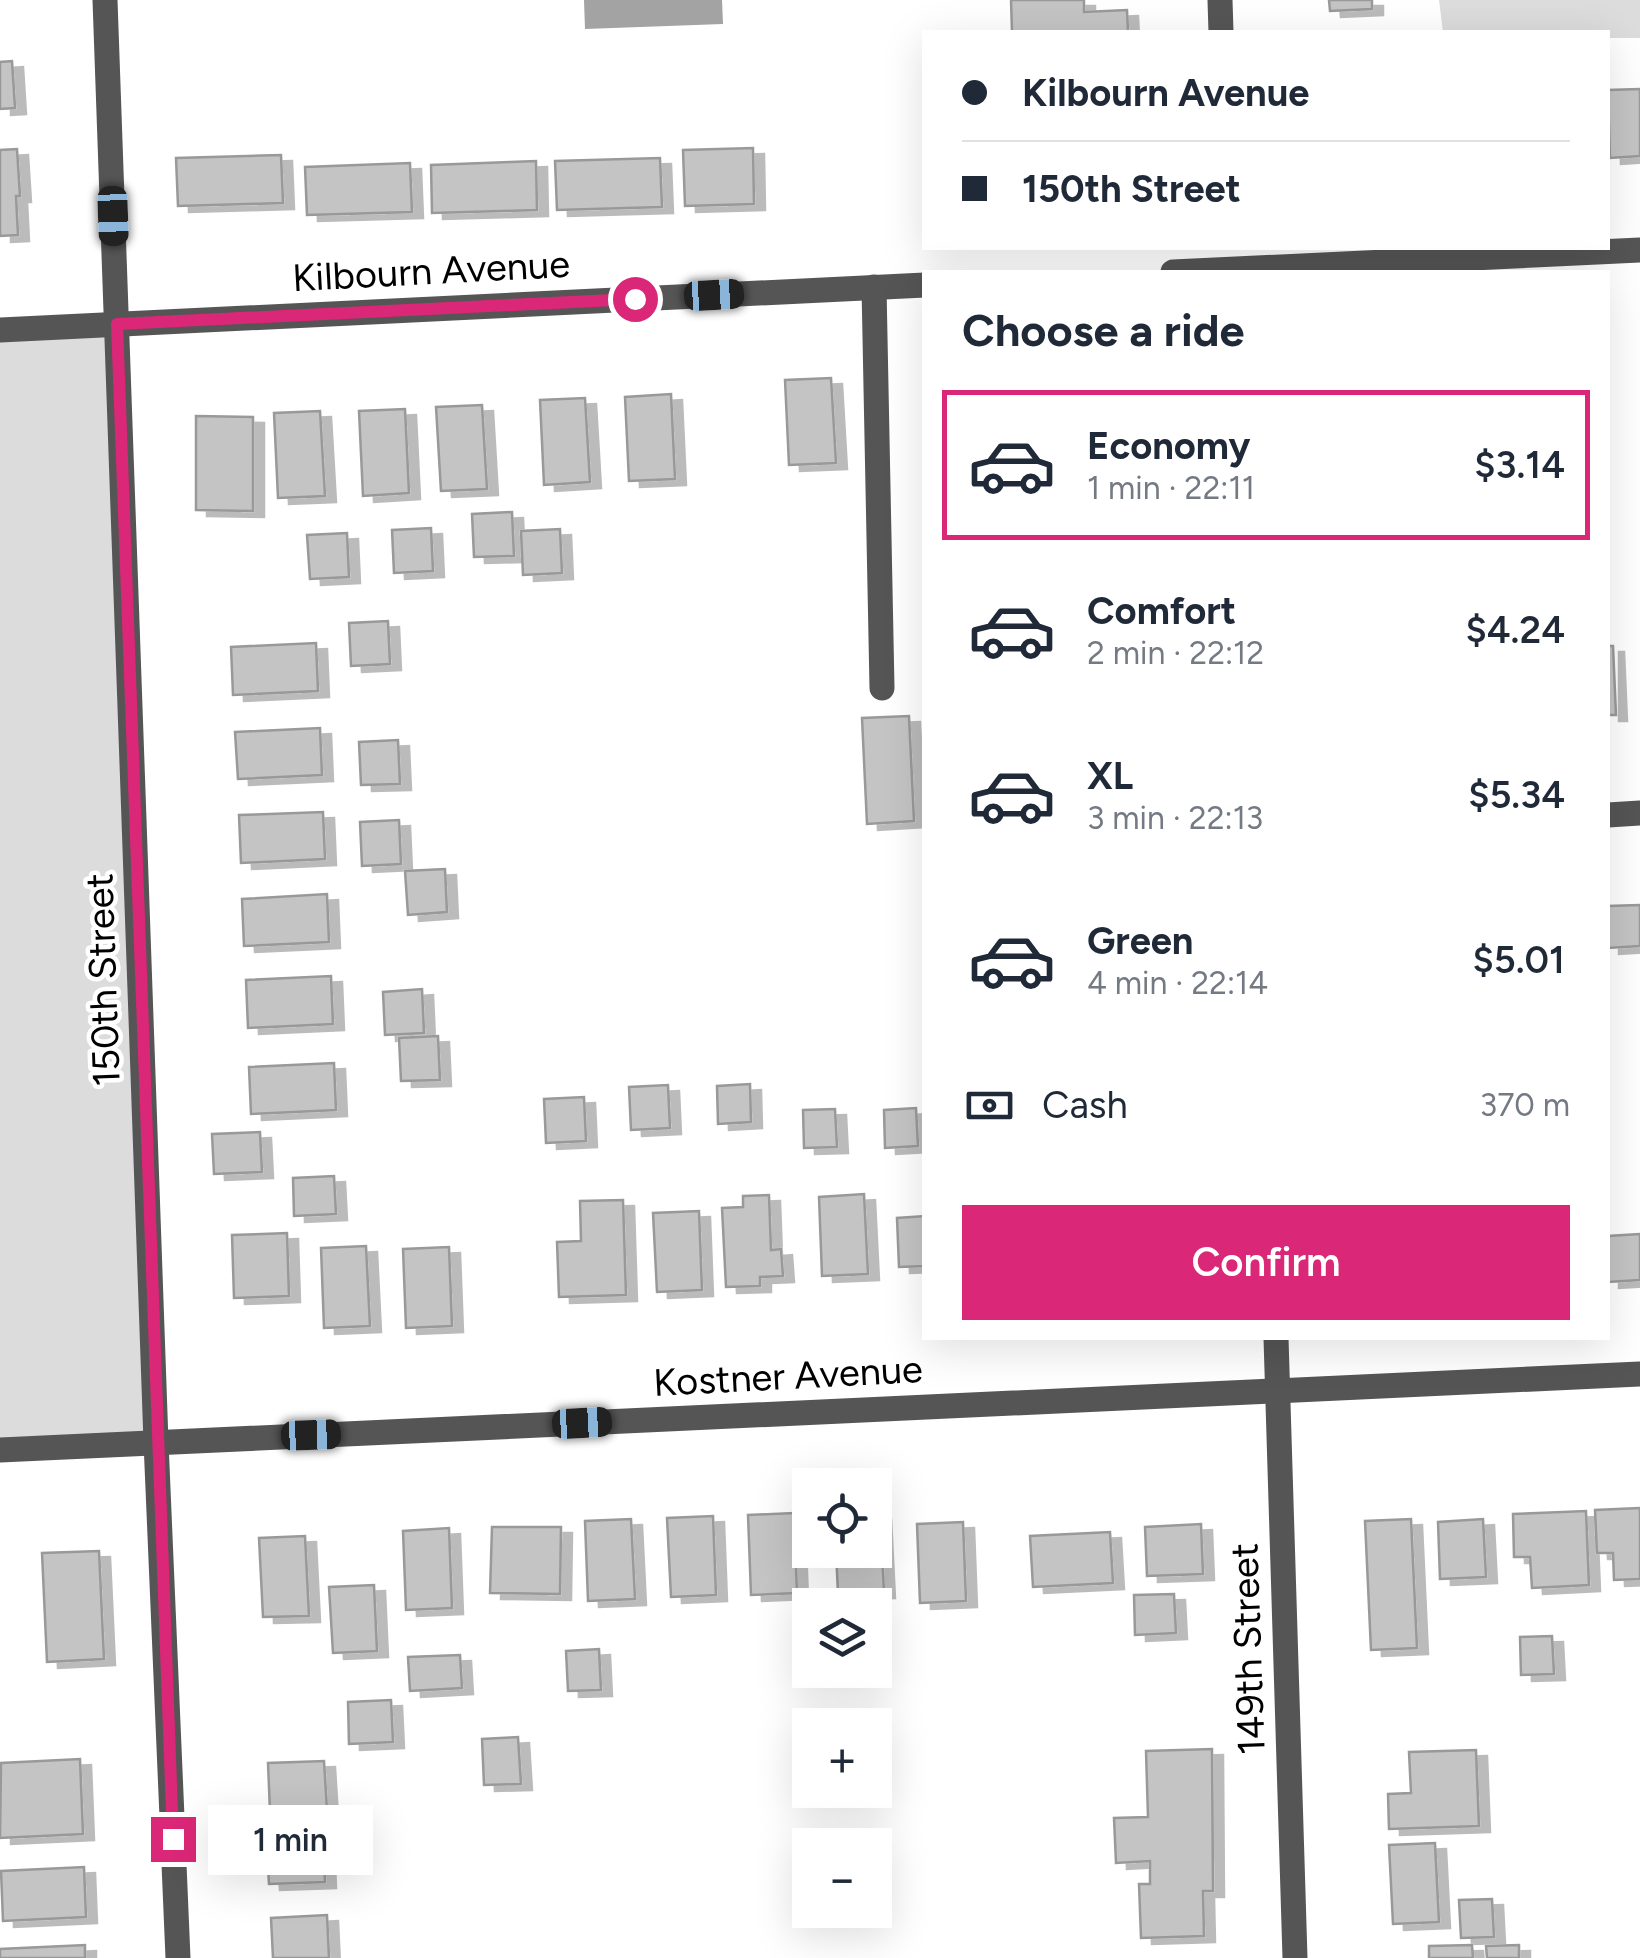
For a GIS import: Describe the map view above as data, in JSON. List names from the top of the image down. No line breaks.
{"streets":{"street":["Kilbourn Avenue","150th Street","Kostner Avenue","149th Street"]},"crossings":[["Kilbourn Avenue","150th Street"],["150th Street","Kostner Avenue"],["Kostner Avenue","149th Street"]],"page":{"banner":["Kilbourn Avenue","150th Street"],"heading":"Choose a ride","list":[{"name":"Economy","note":"1 min · 22:11","value":"$3.14"},{"name":"Comfort","note":"2 min · 22:12","value":"$4.24"},{"name":"XL","note":"3 min · 22:13","value":"$5.34"},{"name":"Green","note":"4 min · 22:14","value":"$5.01"}],"pay":["Cash","370 m"],"buttons":"Confirm","map_buttons":["+","−"],"bubble":"1 min"}}
